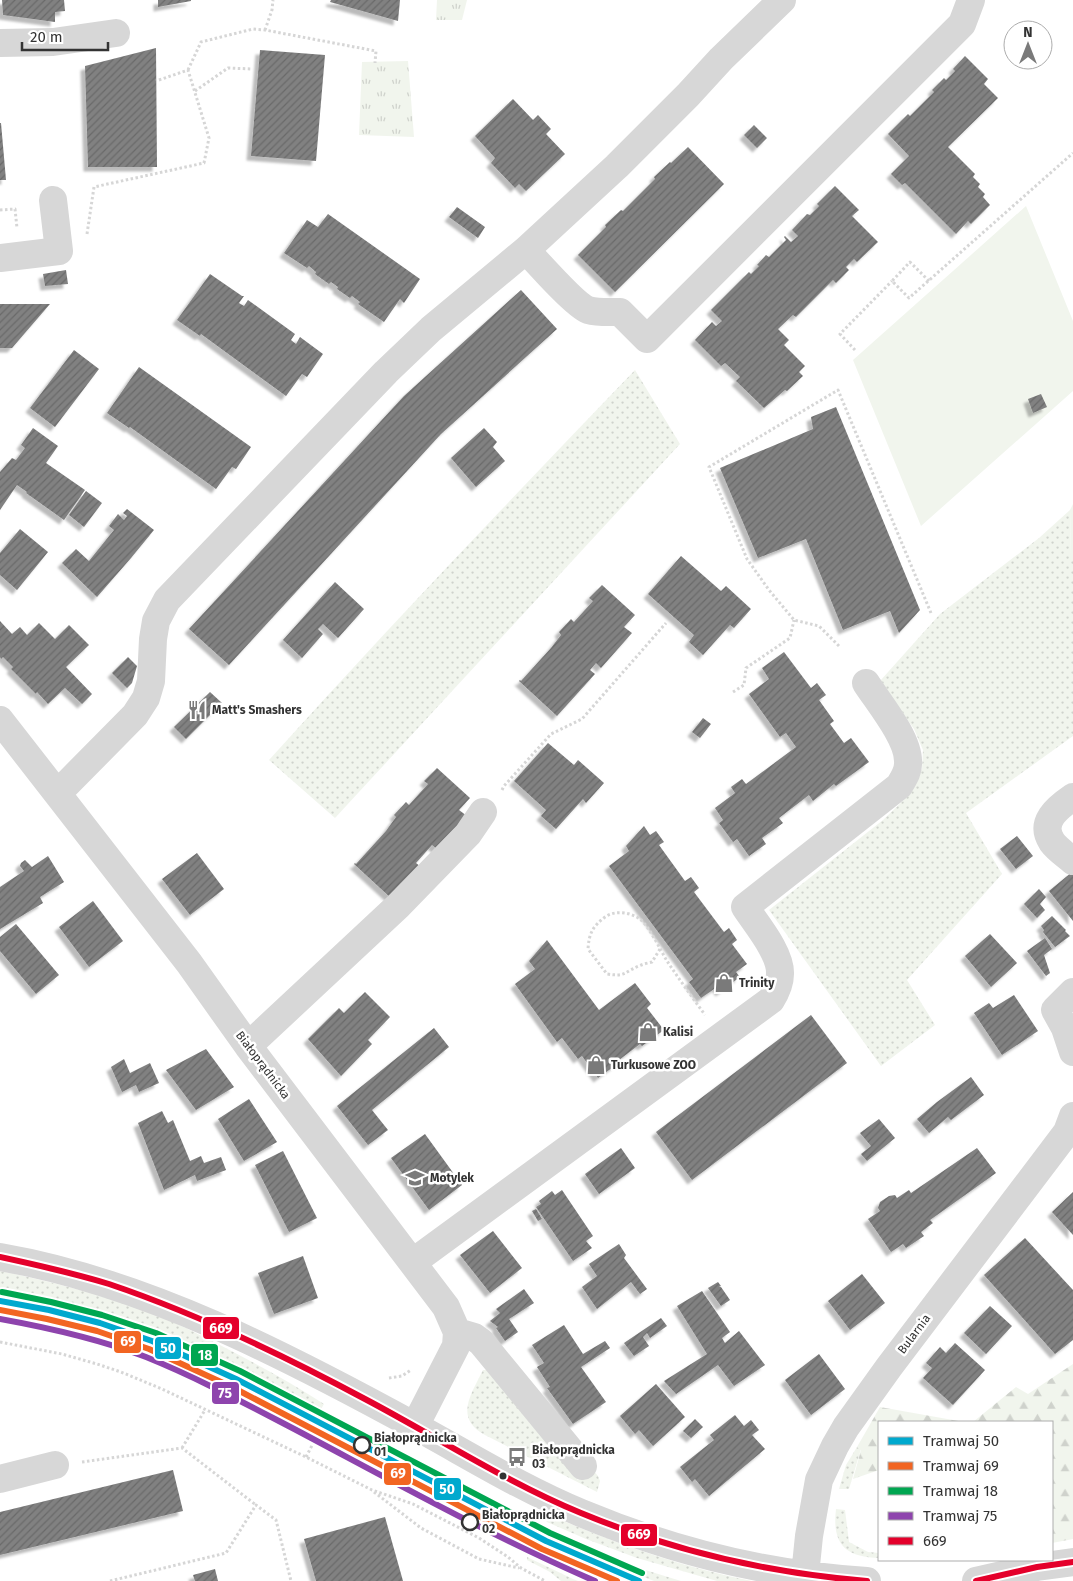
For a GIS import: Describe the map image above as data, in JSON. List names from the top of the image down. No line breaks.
{"streets":{"street":["Białoprądnicka","Bularnia"]},"places":{"restaurant":["Matt's Smashers"],"shop":["Trinity","Kalisi","Turkusowe ZOO"],"school or university":["Motylek"],"other":["Białoprądnicka 01","Białoprądnicka 02"],"bus stop":["Białoprądnicka 03"]},"lines":["transit line 669","tram line 18","tram line 50","tram line 69","tram line 75"],"legend":["Tramwaj 50","Tramwaj 69","Tramwaj 18","Tramwaj 75","669"],"scale_bar":"20 m","north":"top"}
